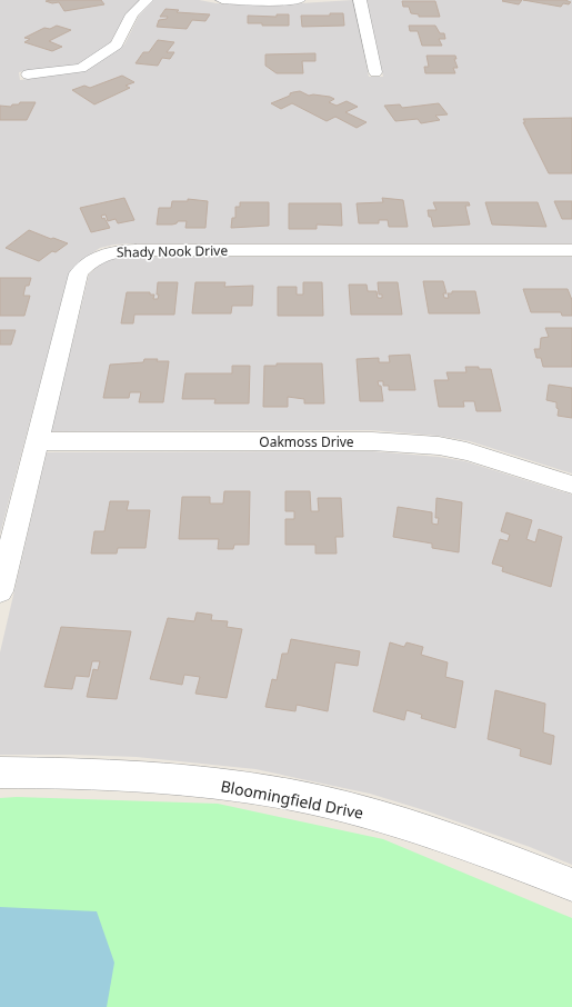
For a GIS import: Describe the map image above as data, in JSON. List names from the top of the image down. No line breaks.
{"streets":{"street":["Shady Nook Drive","Oakmoss Drive","Bloomingfield Drive"]},"crossings":[["Shady Nook Drive","Oakmoss Drive"]]}
